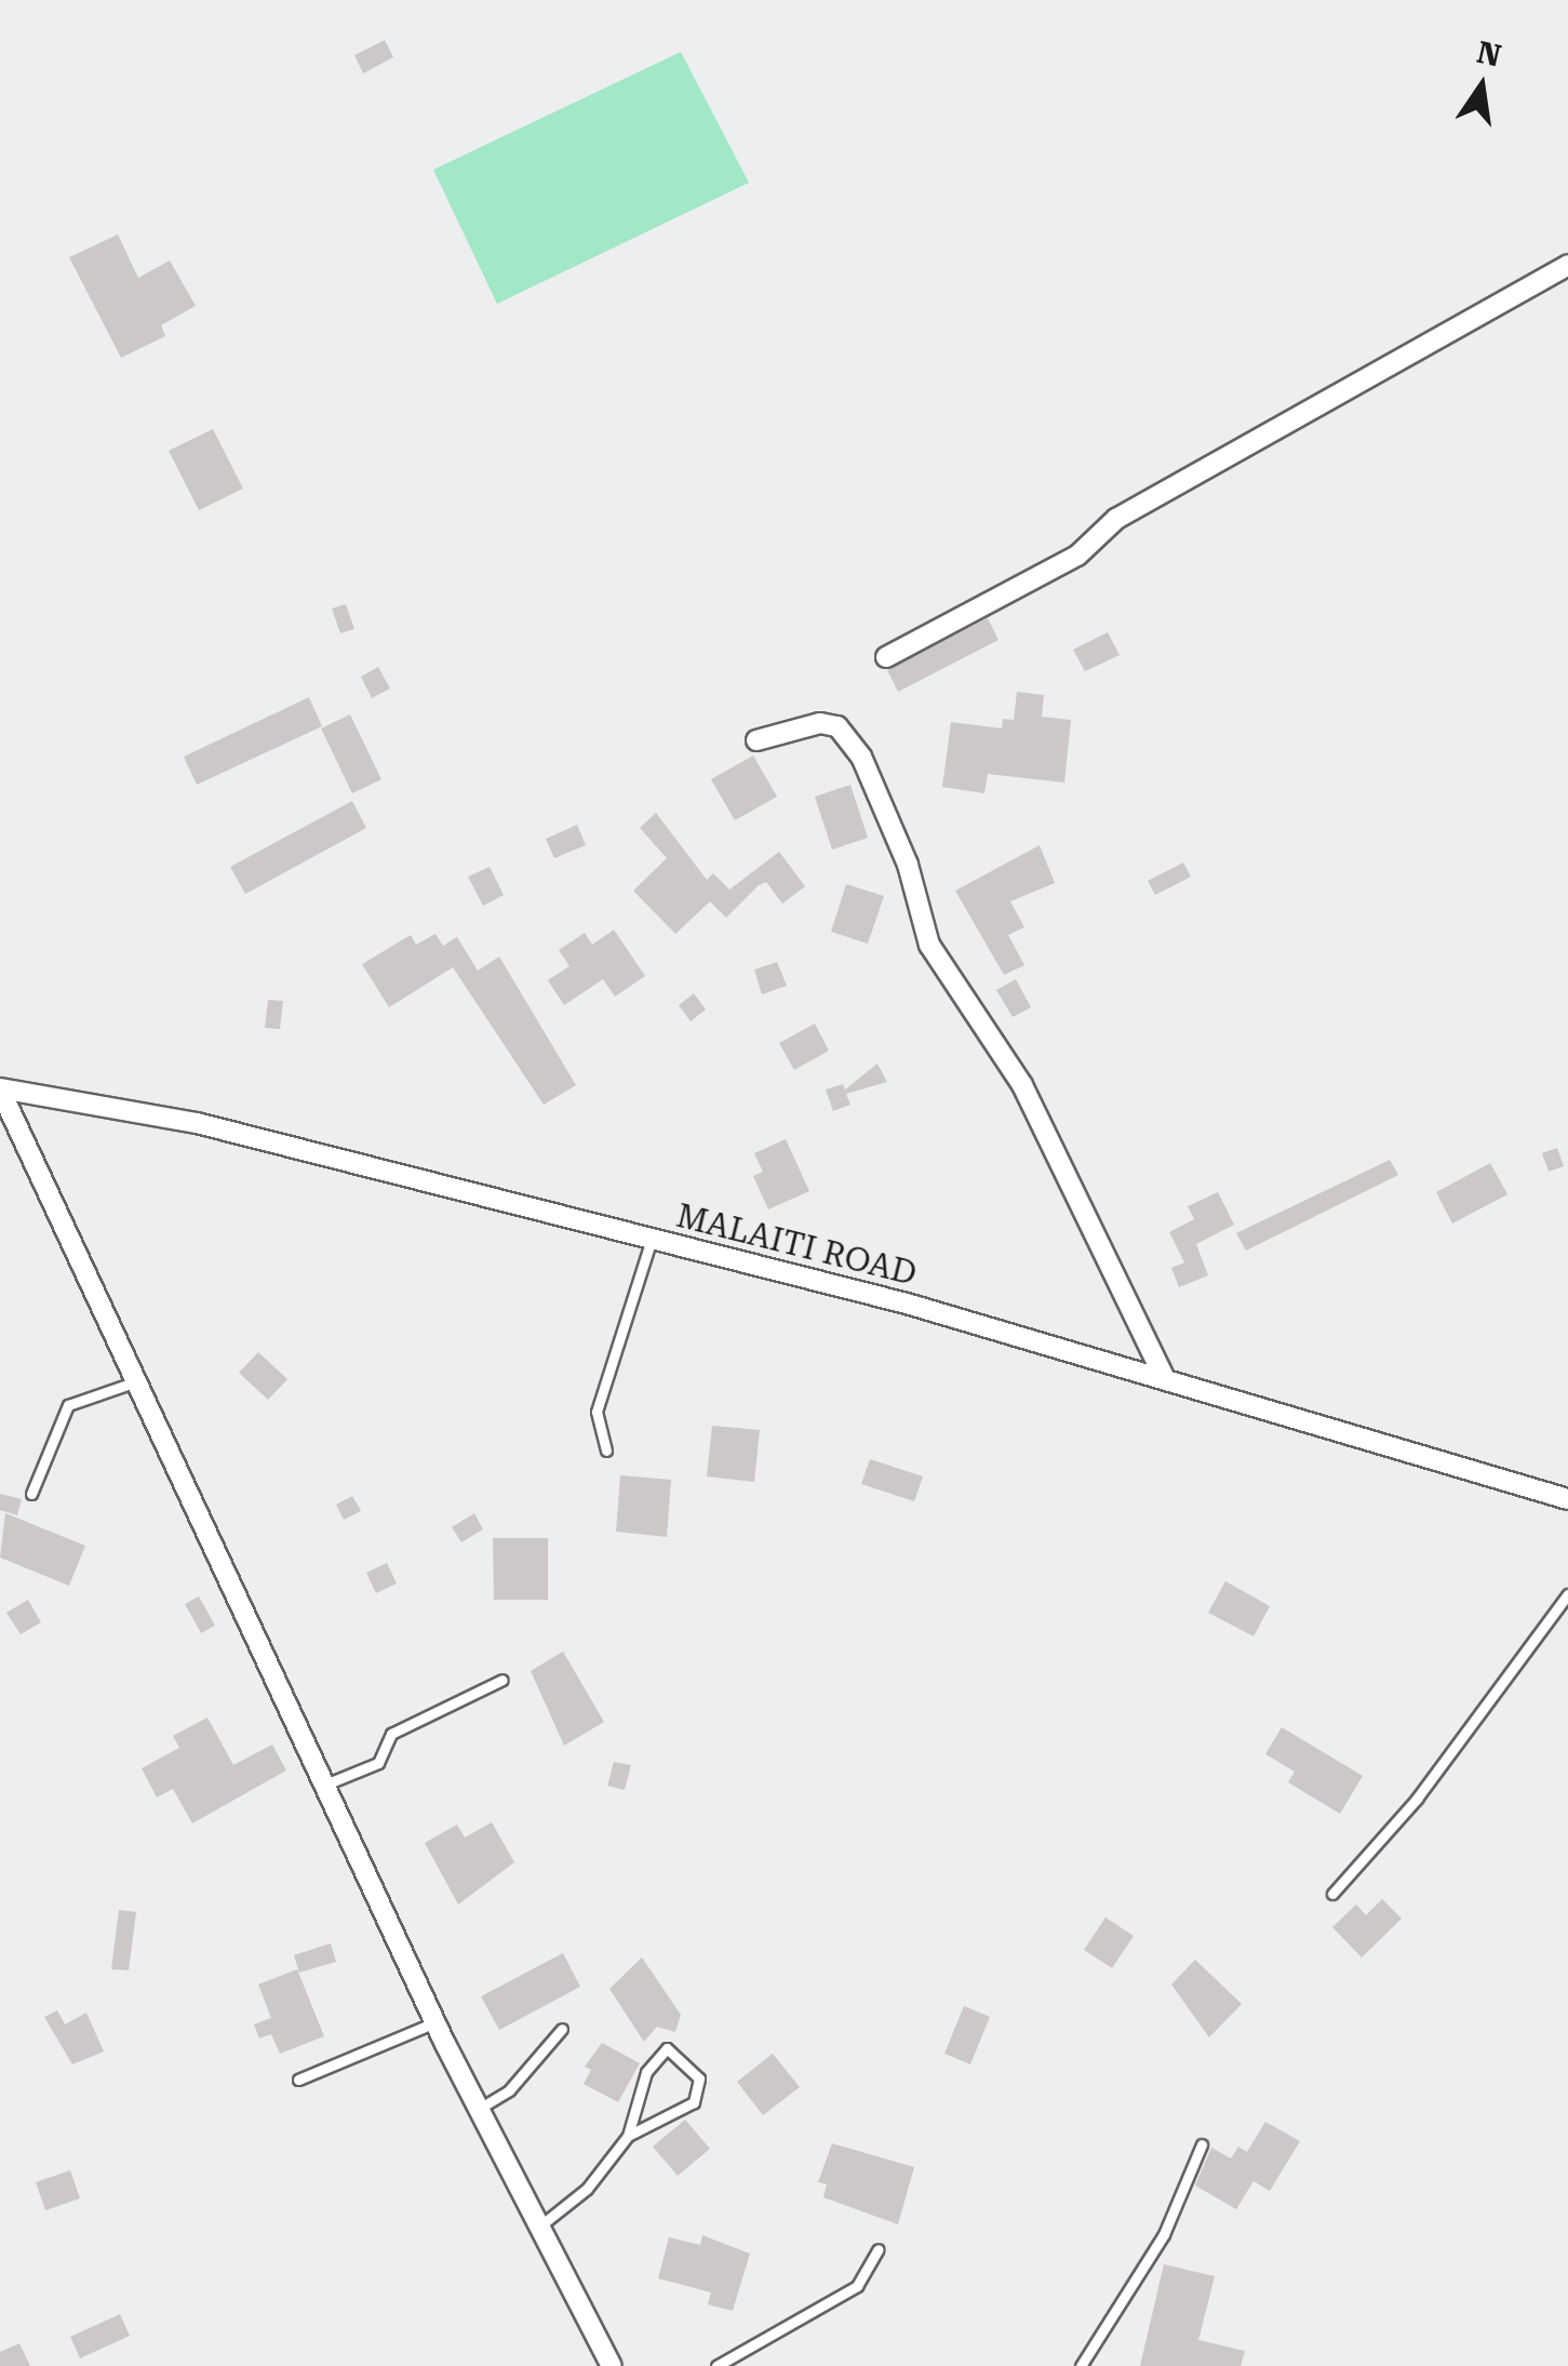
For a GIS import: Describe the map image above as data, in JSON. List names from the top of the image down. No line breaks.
{"streets":{"street":["MALAITI ROAD"]},"north":"top"}
